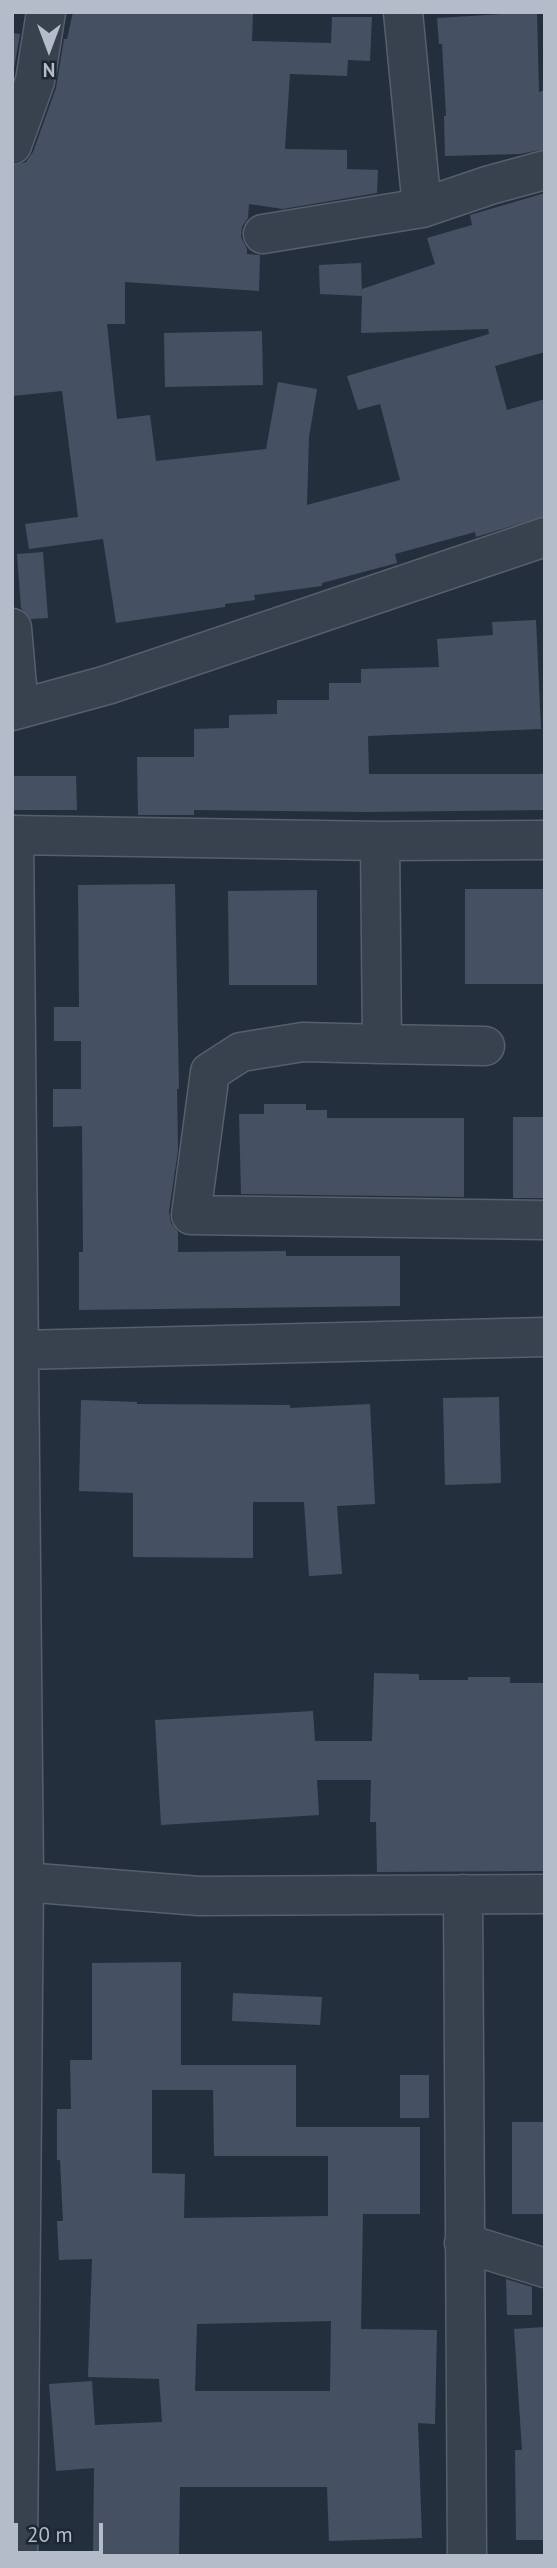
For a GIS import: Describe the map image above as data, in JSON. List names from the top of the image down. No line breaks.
{"scale_bar":"20 m","north":"bottom"}
